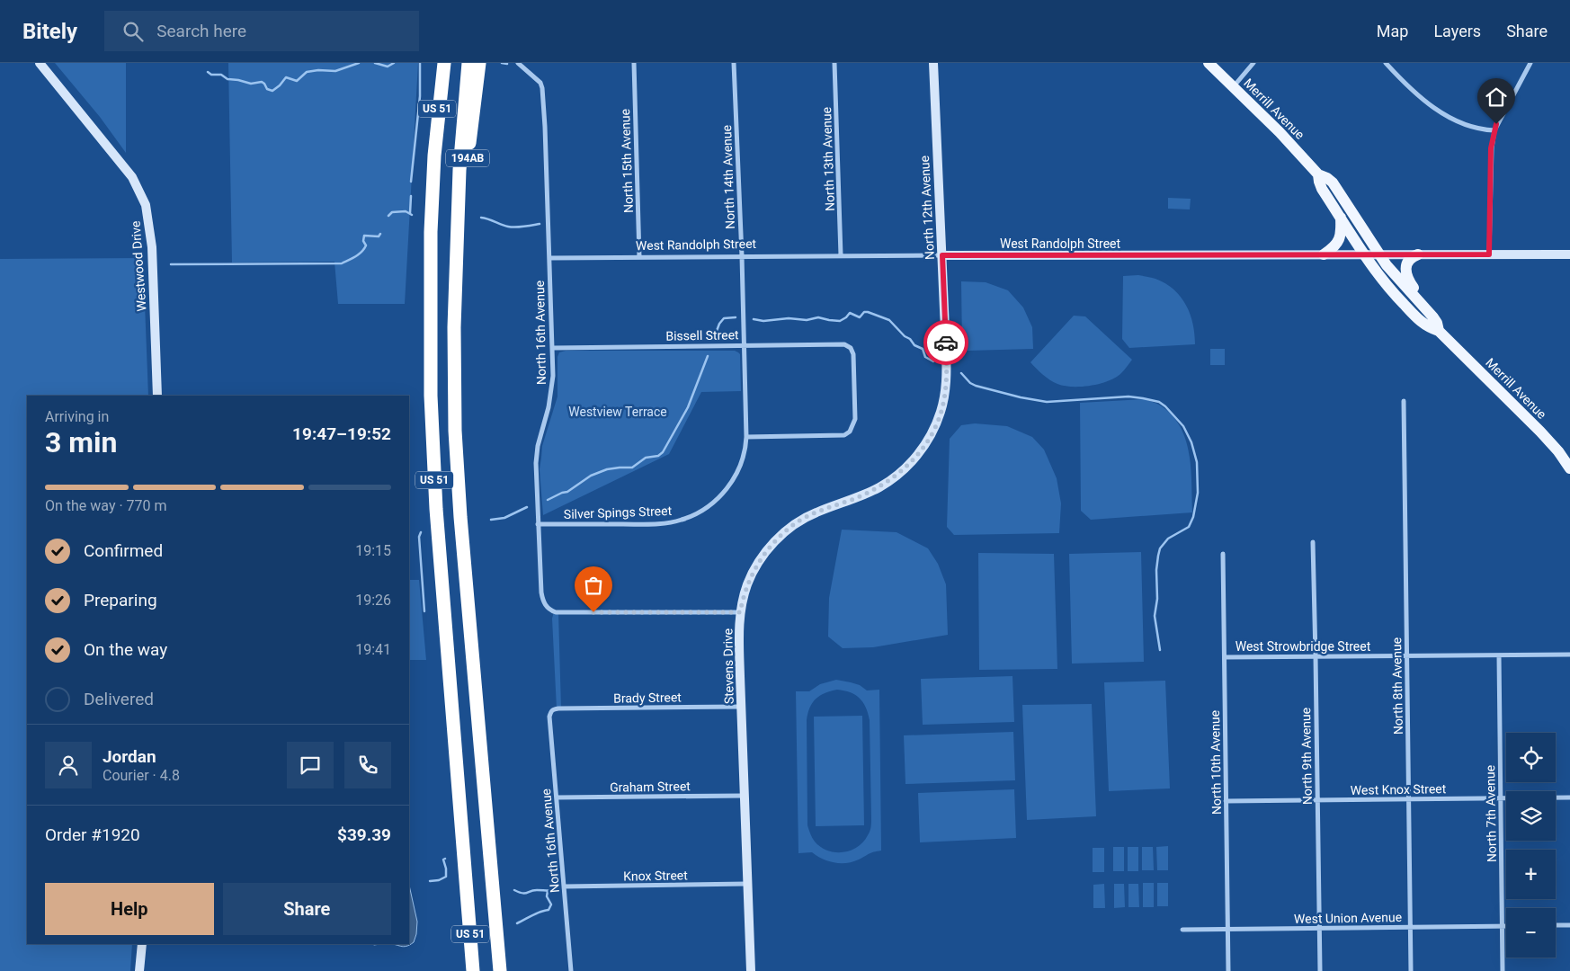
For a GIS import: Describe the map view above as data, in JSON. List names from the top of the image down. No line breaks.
{"streets":{"highway":["US 51","194AB"],"main road":["Merrill Avenue"],"street":["North 13th Avenue","North 15th Avenue","North 14th Avenue","North 12th Avenue","West Randolph Street","Westwood Drive","North 16th Avenue","Bissell Street","Silver Spings Street","West Strowbridge Street","Stevens Drive","North 8th Avenue","Brady Street","North 9th Avenue","North 10th Avenue","Graham Street","West Knox Street","North 7th Avenue","Knox Street","West Union Avenue"]},"crossings":[["US 51","194AB"],["Merrill Avenue","West Randolph Street"],["North 13th Avenue","West Randolph Street"],["North 15th Avenue","West Randolph Street"],["North 14th Avenue","West Randolph Street"],["North 14th Avenue","Bissell Street"],["North 14th Avenue","Silver Spings Street"],["North 12th Avenue","West Randolph Street"],["North 12th Avenue","Stevens Drive"],["West Randolph Street","North 16th Avenue"],["North 16th Avenue","Bissell Street"],["North 16th Avenue","Silver Spings Street"],["North 16th Avenue","Stevens Drive"],["North 16th Avenue","Brady Street"],["North 16th Avenue","Graham Street"],["North 16th Avenue","Knox Street"],["Bissell Street","Silver Spings Street"],["West Strowbridge Street","North 8th Avenue"],["West Strowbridge Street","North 9th Avenue"],["West Strowbridge Street","North 10th Avenue"],["West Strowbridge Street","North 7th Avenue"],["Stevens Drive","Brady Street"],["Stevens Drive","Graham Street"],["Stevens Drive","Knox Street"],["North 8th Avenue","West Knox Street"],["North 8th Avenue","West Union Avenue"],["North 9th Avenue","West Knox Street"],["North 9th Avenue","West Union Avenue"],["North 10th Avenue","West Knox Street"],["North 10th Avenue","West Union Avenue"],["West Knox Street","North 7th Avenue"],["North 7th Avenue","West Union Avenue"]],"parks":["Westview Terrace"],"page":{"header":"Bitely","search":"Search here","nav":["Map","Layers","Share"],"heading":["3 min","Arriving in","19:47–19:52"],"panel":["Jordan","Courier · 4.8","Order #1920","$39.39"],"bar":"On the way · 770 m","list":[["Confirmed","19:15"],["Preparing","19:26"],["On the way","19:41"],"Delivered"],"map_buttons":["+","−"],"buttons":["Help","Share"]}}
